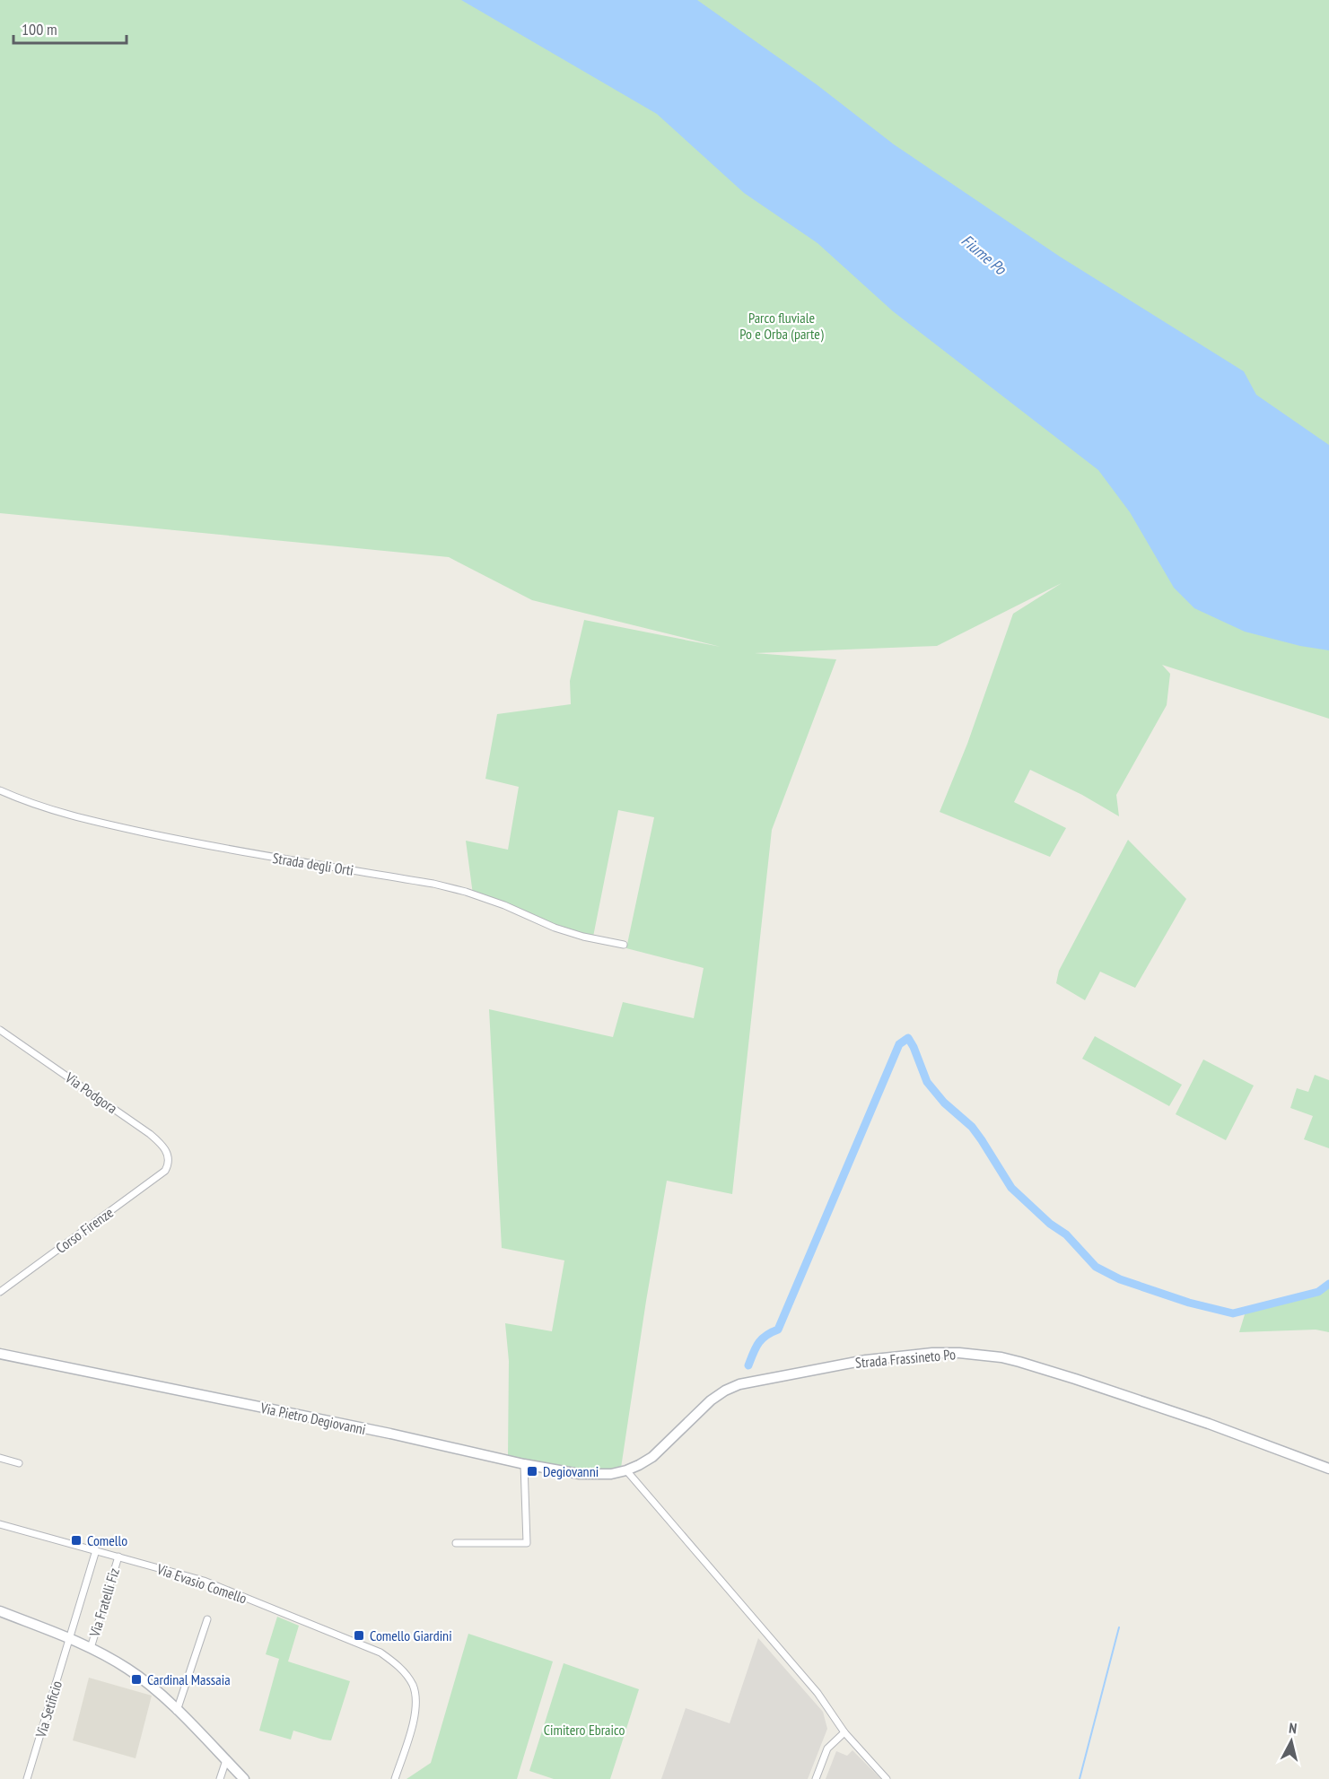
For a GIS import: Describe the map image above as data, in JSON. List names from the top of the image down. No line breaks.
{"streets":{"street":["Strada degli Orti","Via Podgora","Corso Firenze","Strada Frassineto Po","Via Pietro Degiovanni","Via Evasio Comello","Via Fratelli Fiz","Via Setificio"]},"crossings":[["Via Podgora","Corso Firenze"],["Strada Frassineto Po","Via Pietro Degiovanni"],["Via Evasio Comello","Via Fratelli Fiz"],["Via Evasio Comello","Via Setificio"]],"water":["Fiume Po"],"parks":["Parco fluviale Po e Orba (parte)","Cimitero Ebraico"],"places":{"transit":["Degiovanni","Comello","Comello Giardini","Cardinal Massaia"]},"scale_bar":"100 m","north":"top"}
